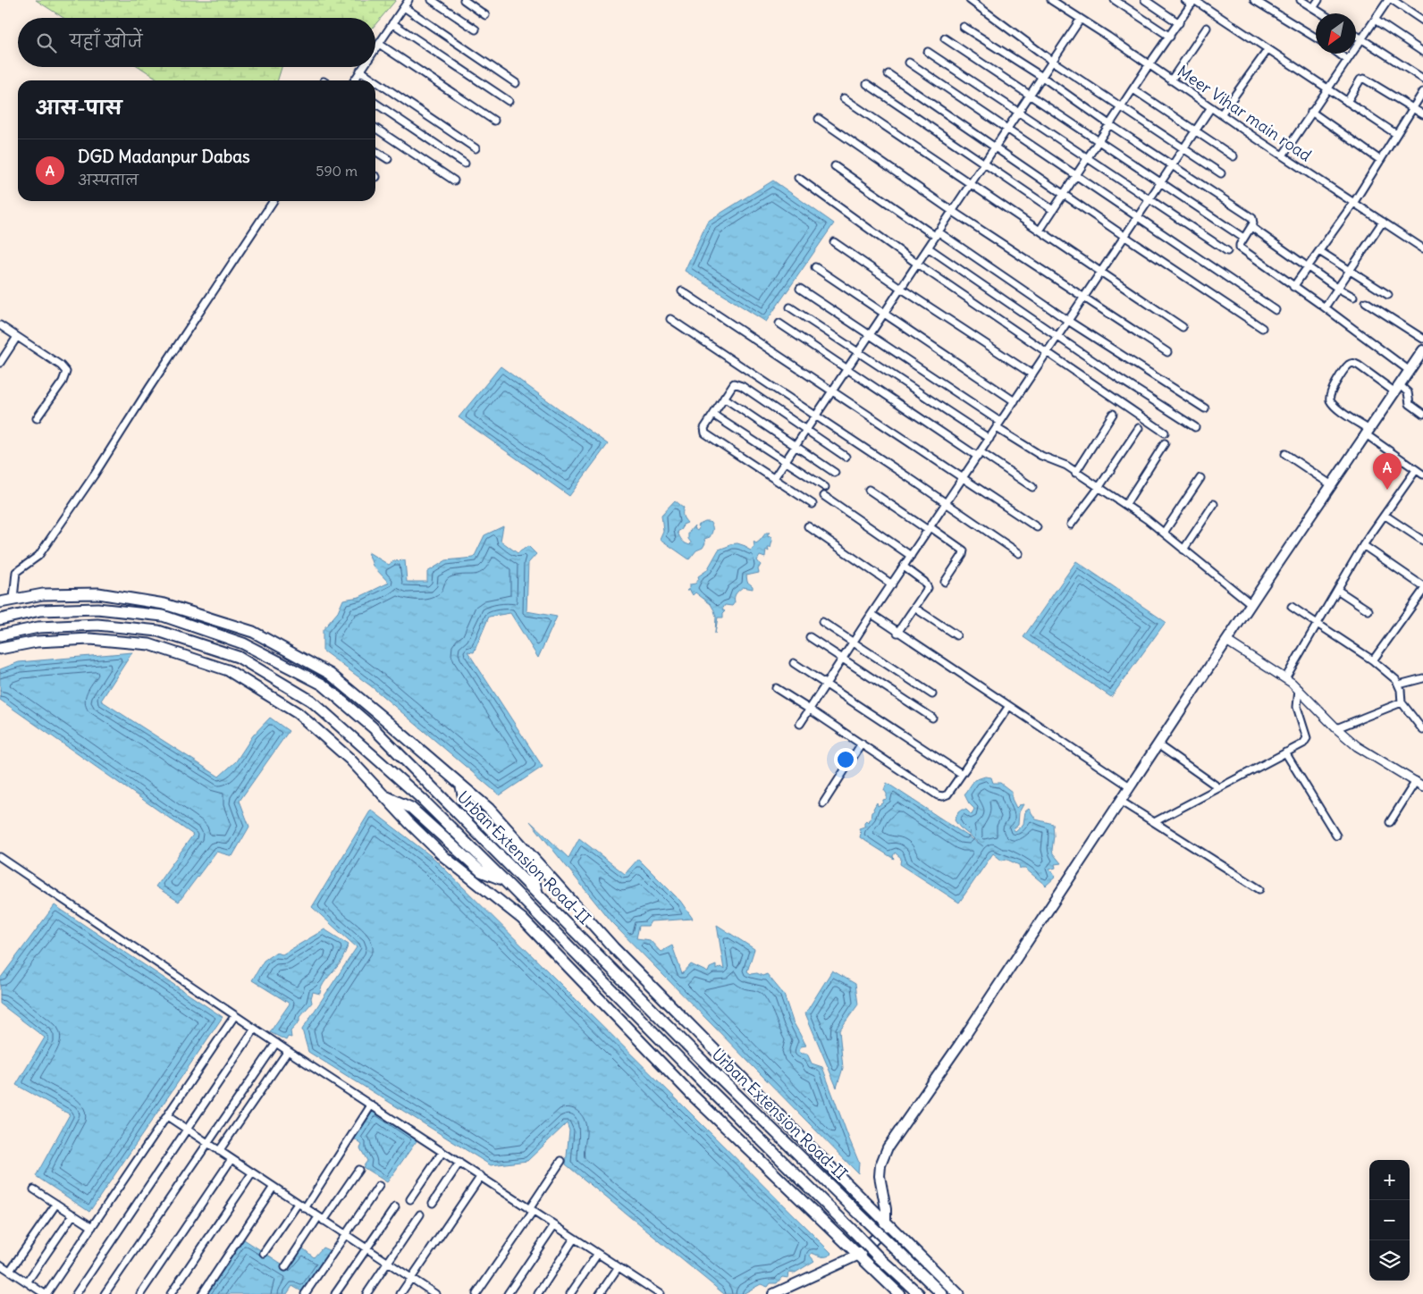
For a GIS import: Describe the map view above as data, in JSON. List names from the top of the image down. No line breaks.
{"streets":{"main road":["Urban Extension Road-II"],"street":["Meer Vihar main road"]},"north":"bottom left","page":{"search":"यहाँ खोजें","heading":"आस-पास","list":[{"mark":"A","name":"DGD Madanpur Dabas","note":"अस्पताल","value":"590 m"}],"pins":"A","map_buttons":["+","−"]}}
